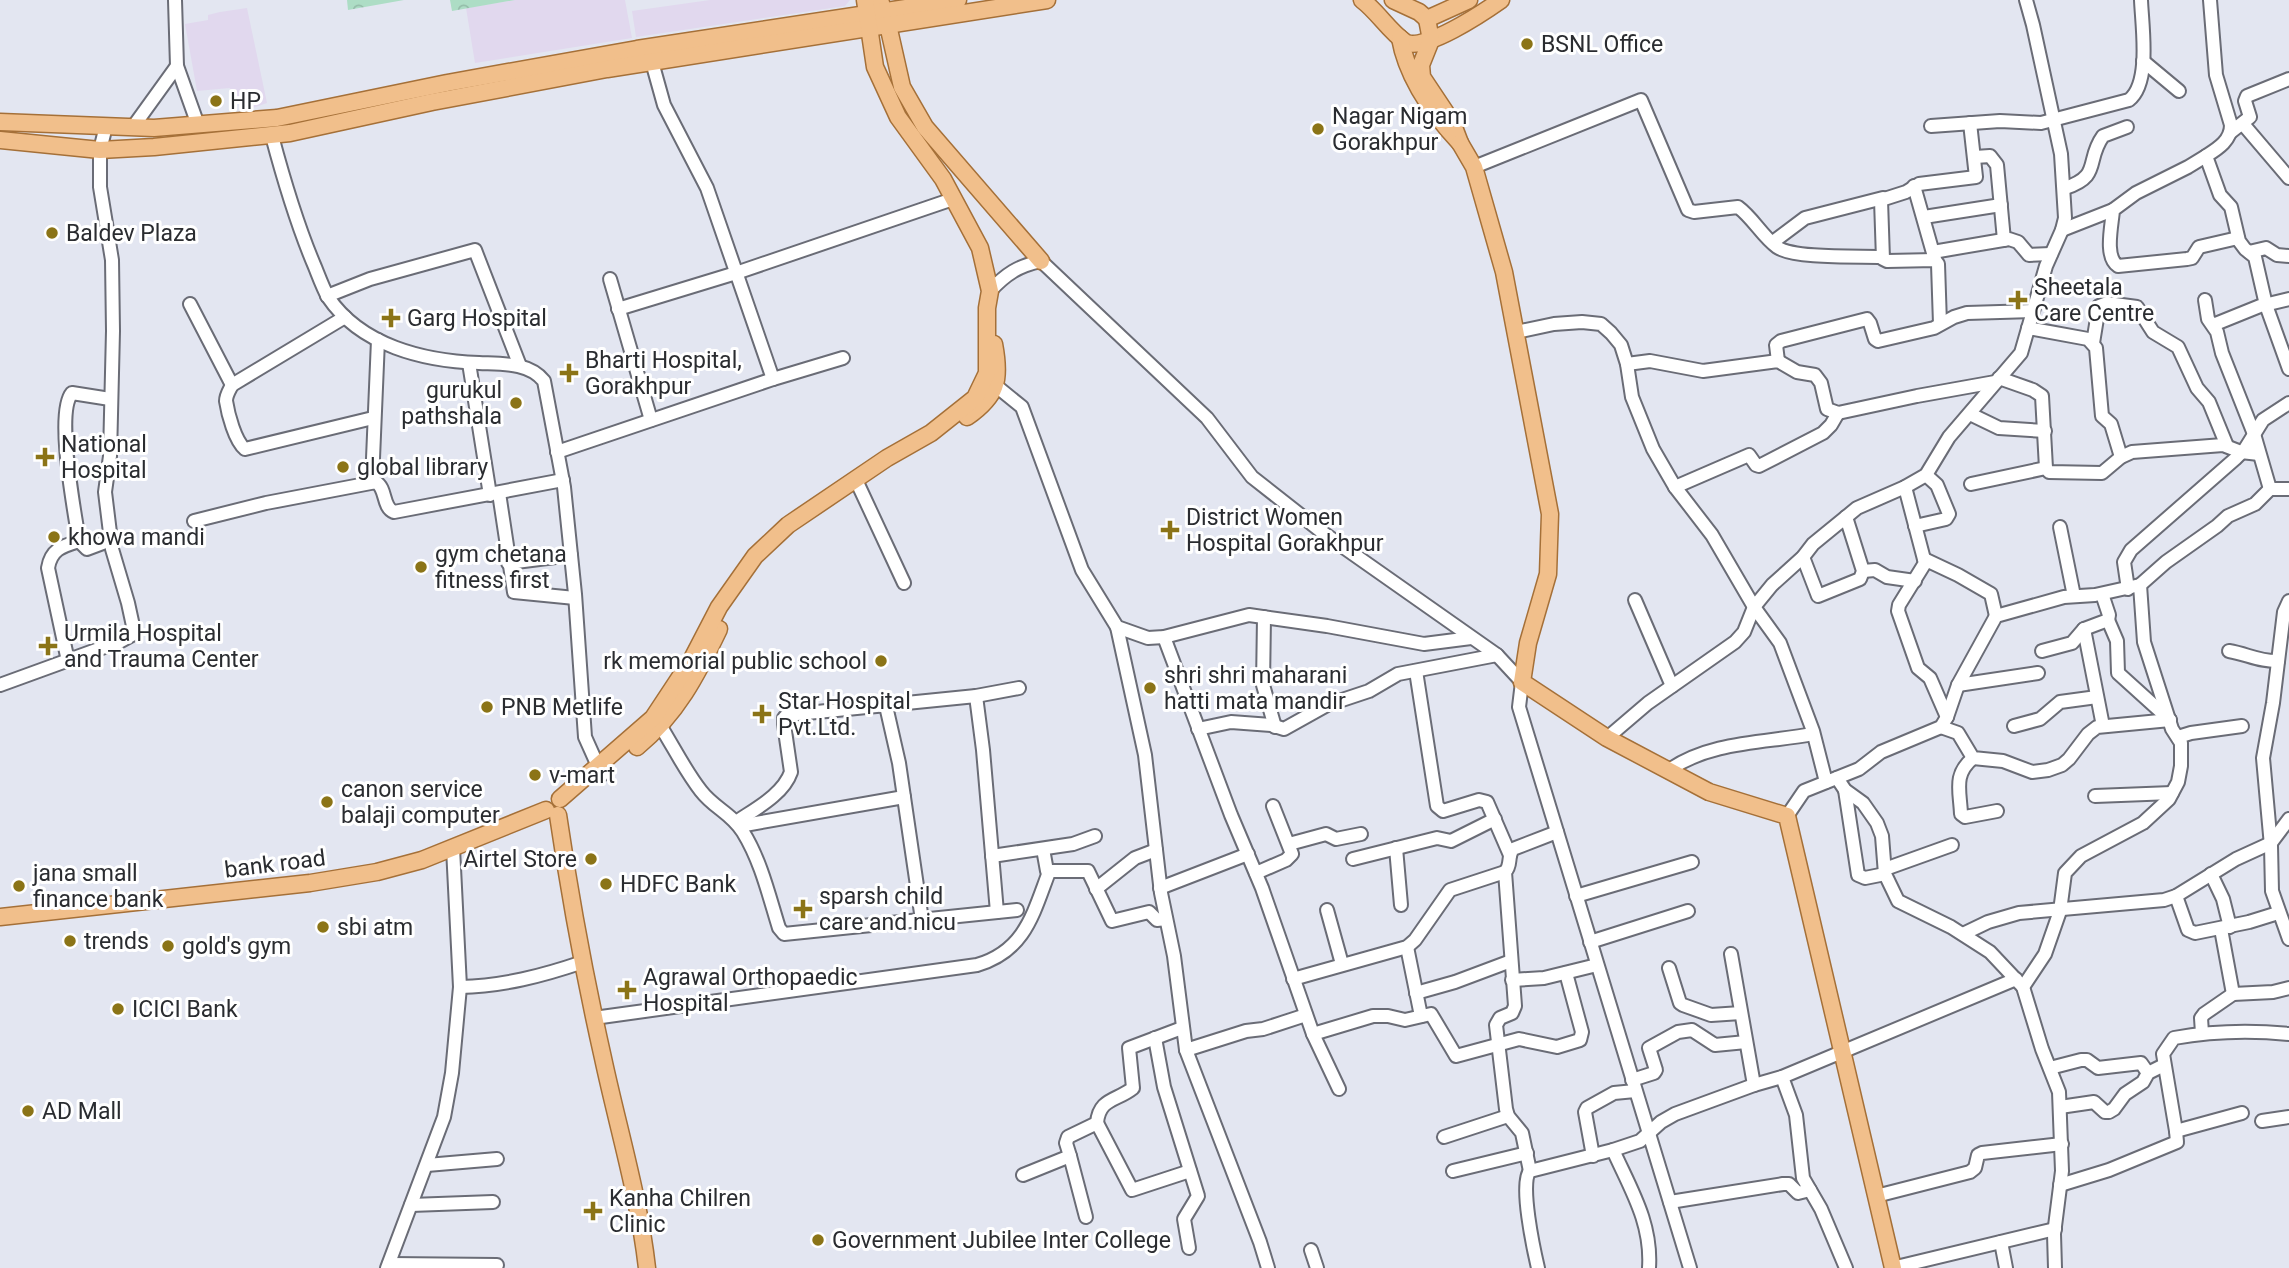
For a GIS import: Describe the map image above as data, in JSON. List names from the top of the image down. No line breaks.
{"streets":{"main road":["bank road"]},"places":{"other":["BSNL Office","HP","Nagar Nigam Gorakhpur","Baldev Plaza","gurukul pathshala","global library","khowa mandi","gym chetana fitness first","rk memorial public school","shri shri maharani hatti mata mandir","PNB Metlife","v-mart","canon service balaji computer","Airtel Store","HDFC Bank","jana small finance bank","sbi atm","trends","gold's gym","ICICI Bank","AD Mall","Government Jubilee Inter College"],"health":["Sheetala Care Centre","Garg Hospital","Bharti Hospital, Gorakhpur","National Hospital","District Women Hospital Gorakhpur","Urmila Hospital and Trauma Center","Star Hospital Pvt.Ltd.","sparsh child care and nicu","Agrawal Orthopaedic Hospital","Kanha Chilren Clinic"]}}
